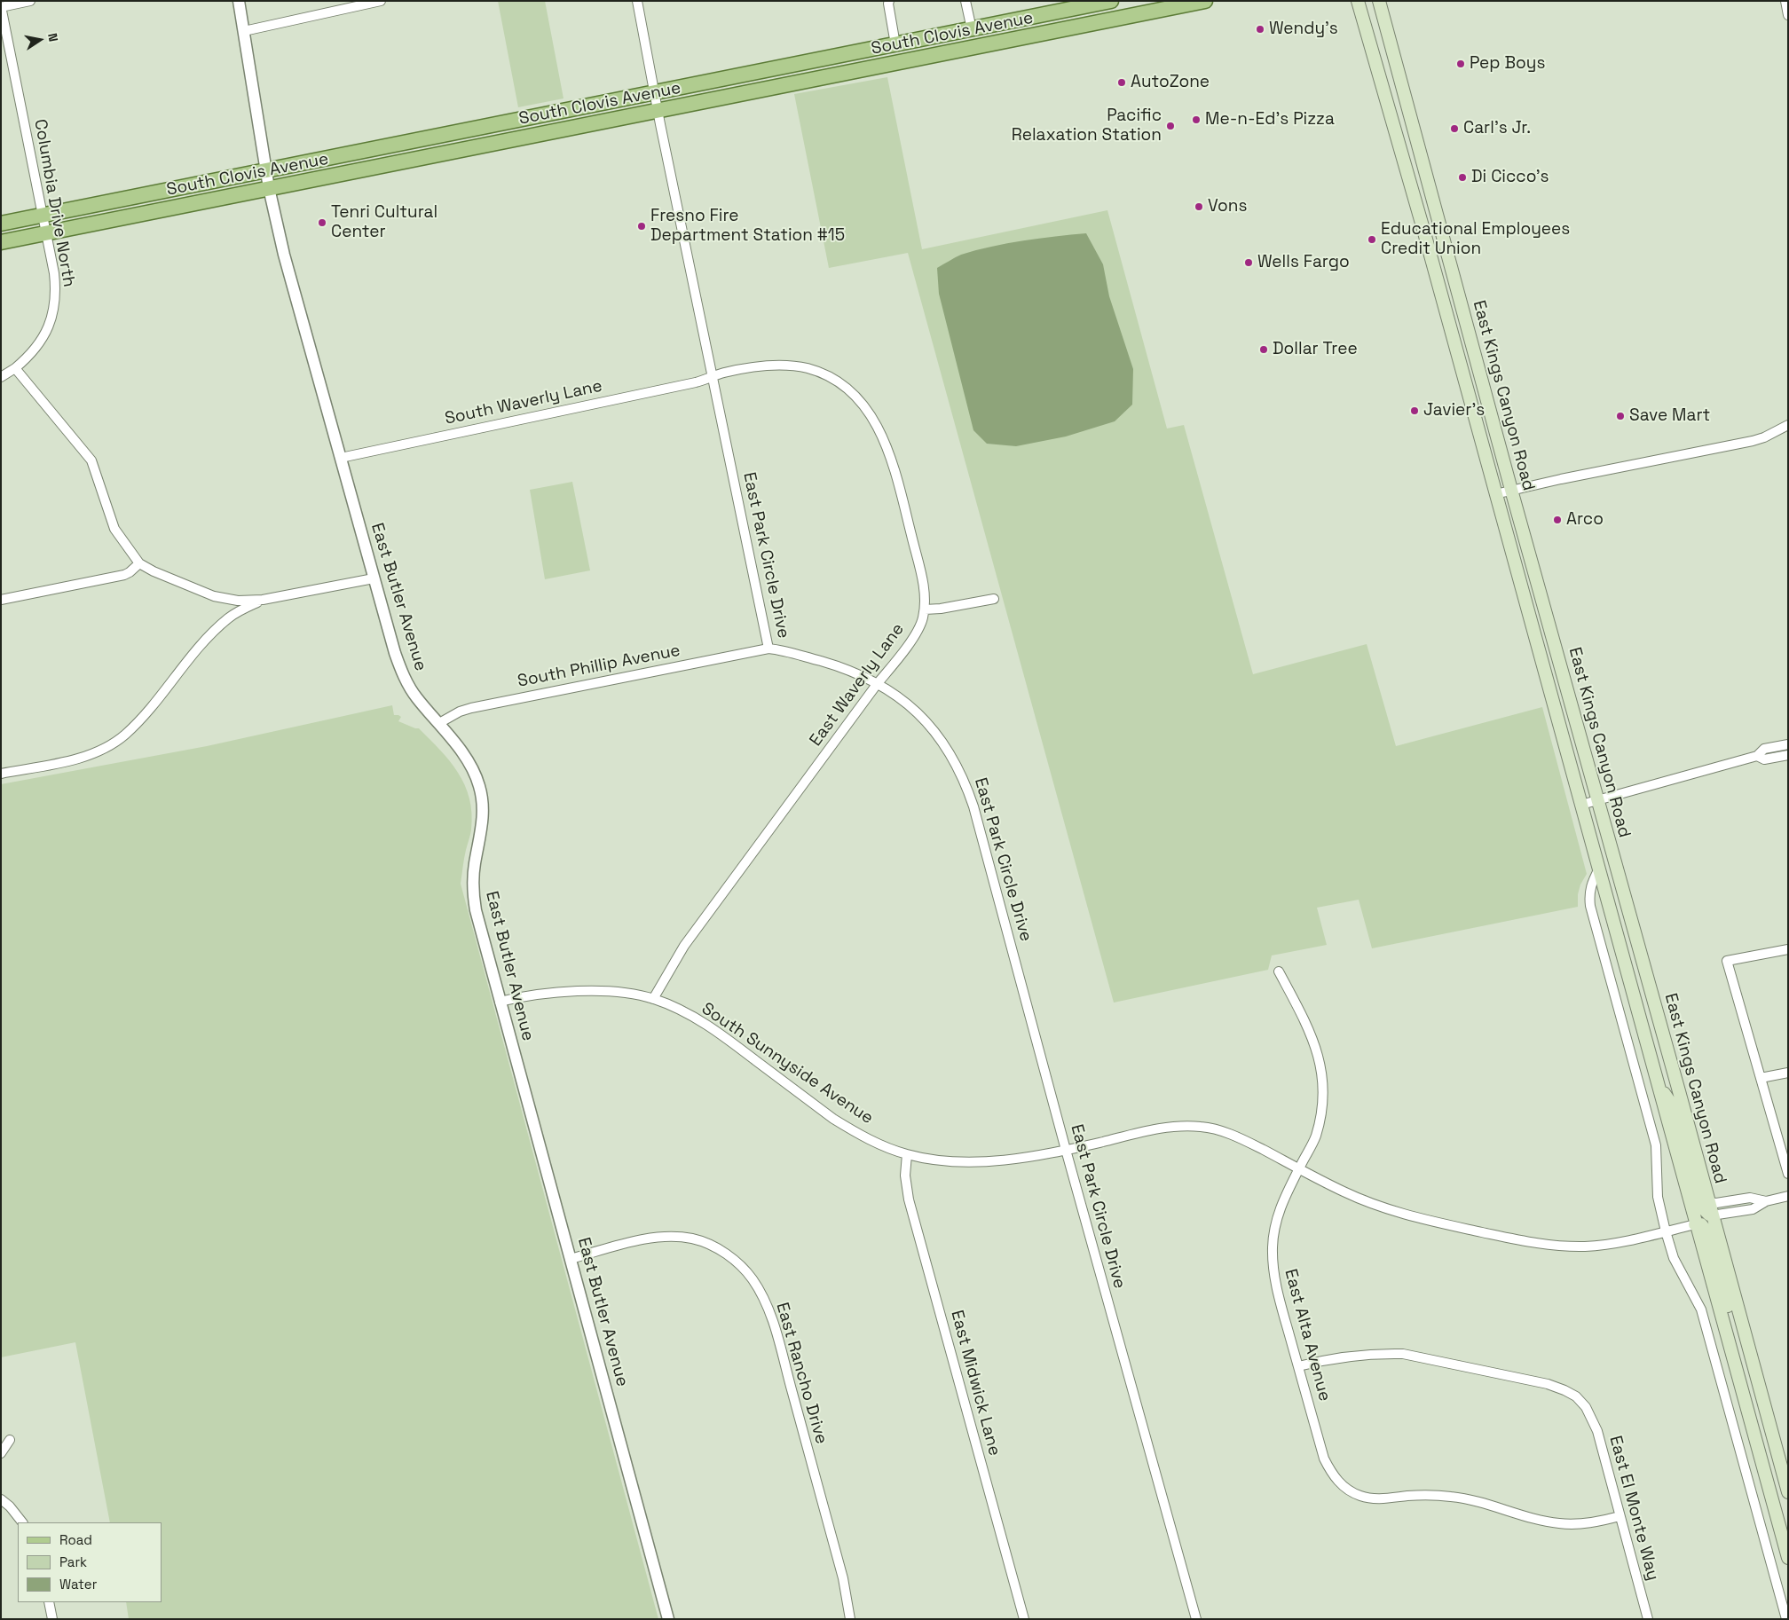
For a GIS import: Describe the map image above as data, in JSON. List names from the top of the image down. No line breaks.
{"streets":{"main road":["South Clovis Avenue","East Kings Canyon Road"],"street":["Columbia Drive North","South Waverly Lane","East Park Circle Drive","East Butler Avenue","South Phillip Avenue","East Waverly Lane","South Sunnyside Avenue","East Alta Avenue","East Rancho Drive","East Midwick Lane","East El Monte Way"]},"crossings":[["South Clovis Avenue","Columbia Drive North"],["South Clovis Avenue","East Park Circle Drive"],["South Clovis Avenue","East Butler Avenue"],["East Kings Canyon Road","South Sunnyside Avenue"],["South Waverly Lane","East Park Circle Drive"],["South Waverly Lane","East Butler Avenue"],["South Waverly Lane","East Waverly Lane"],["East Park Circle Drive","South Phillip Avenue"],["East Park Circle Drive","East Waverly Lane"],["East Park Circle Drive","South Sunnyside Avenue"],["East Butler Avenue","South Phillip Avenue"],["East Butler Avenue","South Sunnyside Avenue"],["East Butler Avenue","East Rancho Drive"],["East Waverly Lane","South Sunnyside Avenue"],["South Sunnyside Avenue","East Alta Avenue"],["South Sunnyside Avenue","East Midwick Lane"],["East Alta Avenue","East El Monte Way"]],"places":["Wendy's","Pep Boys","AutoZone","Me-n-Ed's Pizza","Pacific Relaxation Station","Carl's Jr.","Di Cicco's","Vons","Tenri Cultural Center","Fresno Fire Department Station #15","Educational Employees Credit Union","Wells Fargo","Dollar Tree","Javier's","Save Mart","Arco"],"legend":["Road","Park","Water"],"north":"right"}
